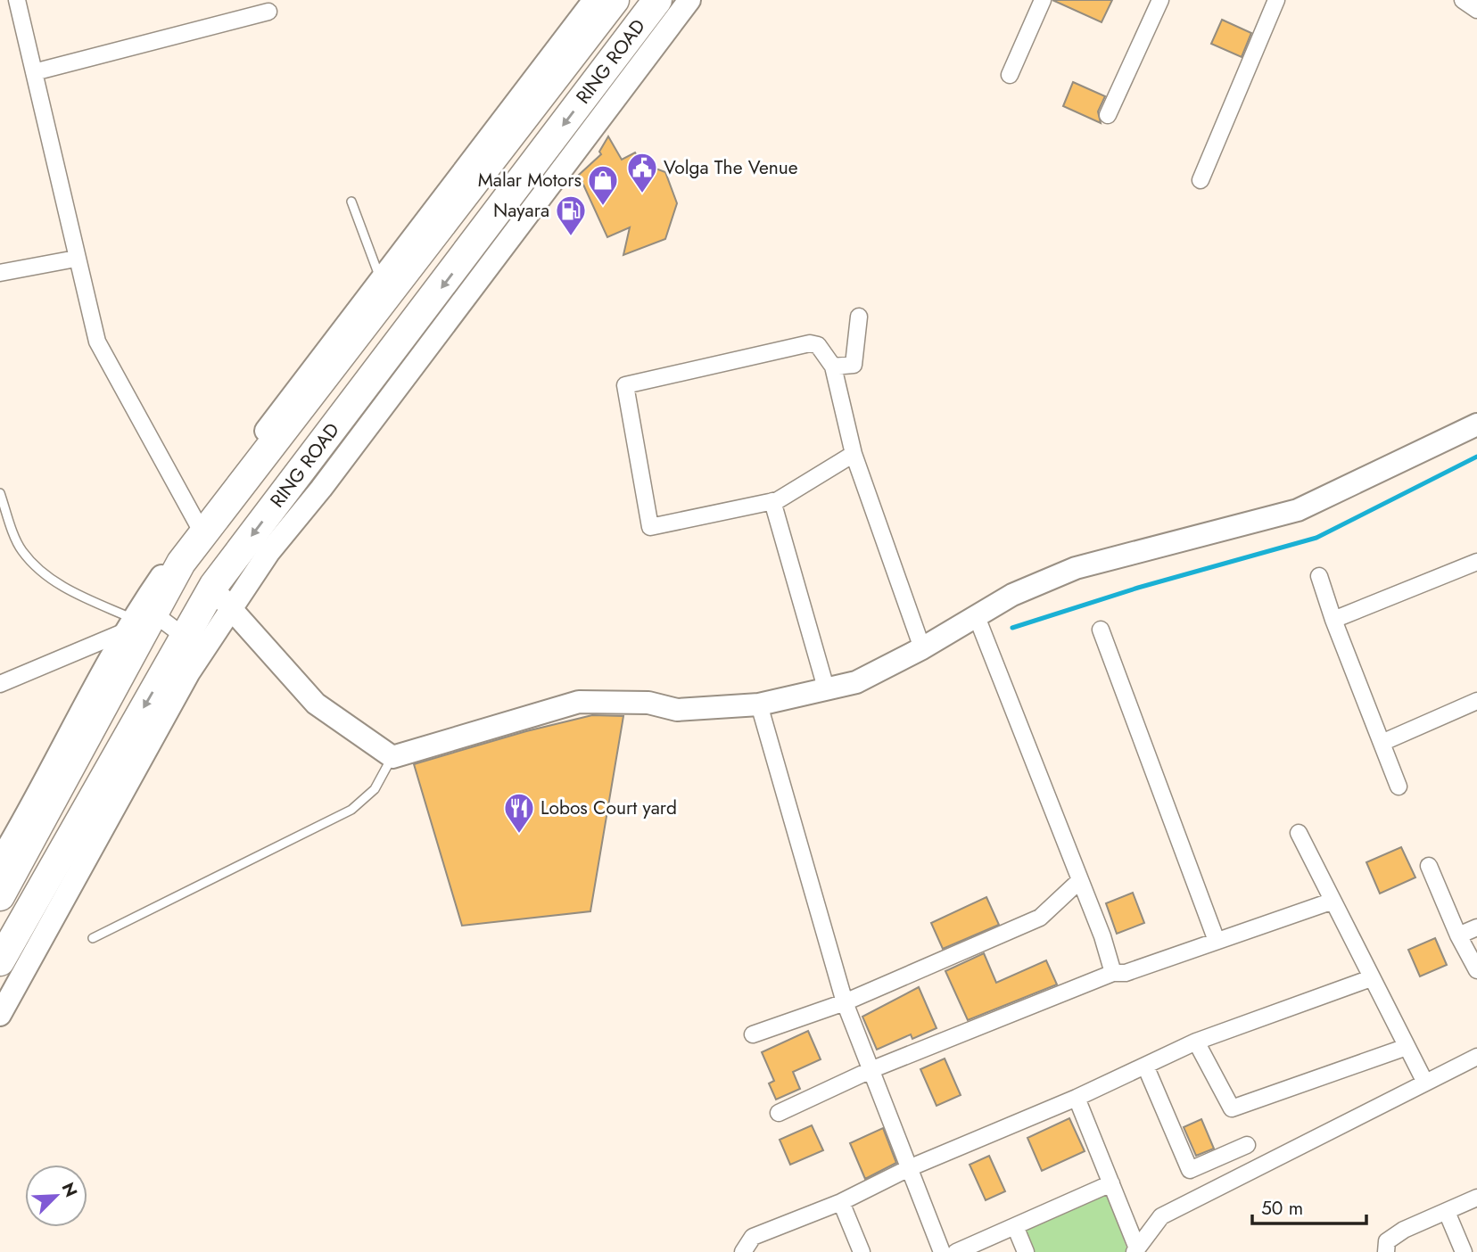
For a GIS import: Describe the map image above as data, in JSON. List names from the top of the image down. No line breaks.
{"streets":{"highway":["RING ROAD"]},"places":{"public building":["Volga The Venue"],"shop":["Malar Motors"],"fuel station":["Nayara"],"restaurant":["Lobos Court yard"]},"scale_bar":"50 m","north":"top right"}
